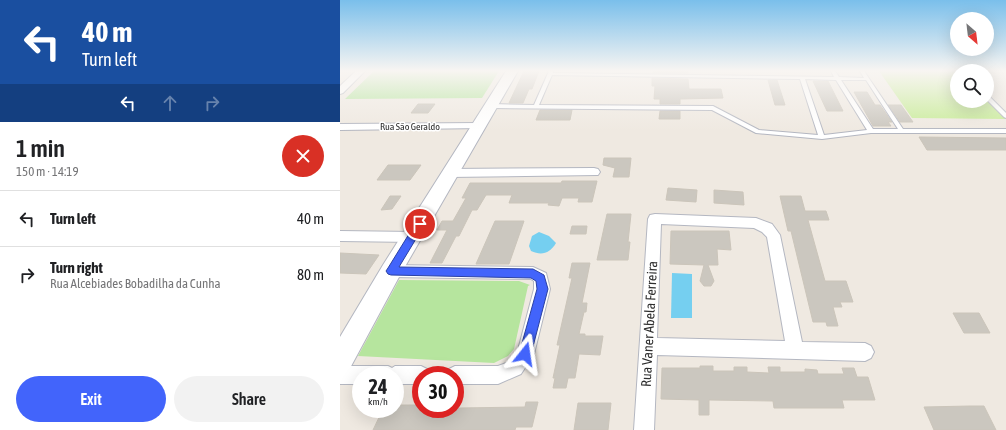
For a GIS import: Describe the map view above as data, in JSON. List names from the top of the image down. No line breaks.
{"streets":{"street":["Rua São Geraldo","Rua Vaner Abela Ferreira"]},"north":"bottom right","page":{"turn":["40 m","Turn left"],"heading":["1 min","150 m · 14:19"],"list":[{"name":"Turn left","value":"40 m"},{"name":"Turn right","note":"Rua Alcebiades Bobadilha da Cunha","value":"80 m"}],"speed":"24 km/h","limit":"30","buttons":["Exit","Share"]}}
